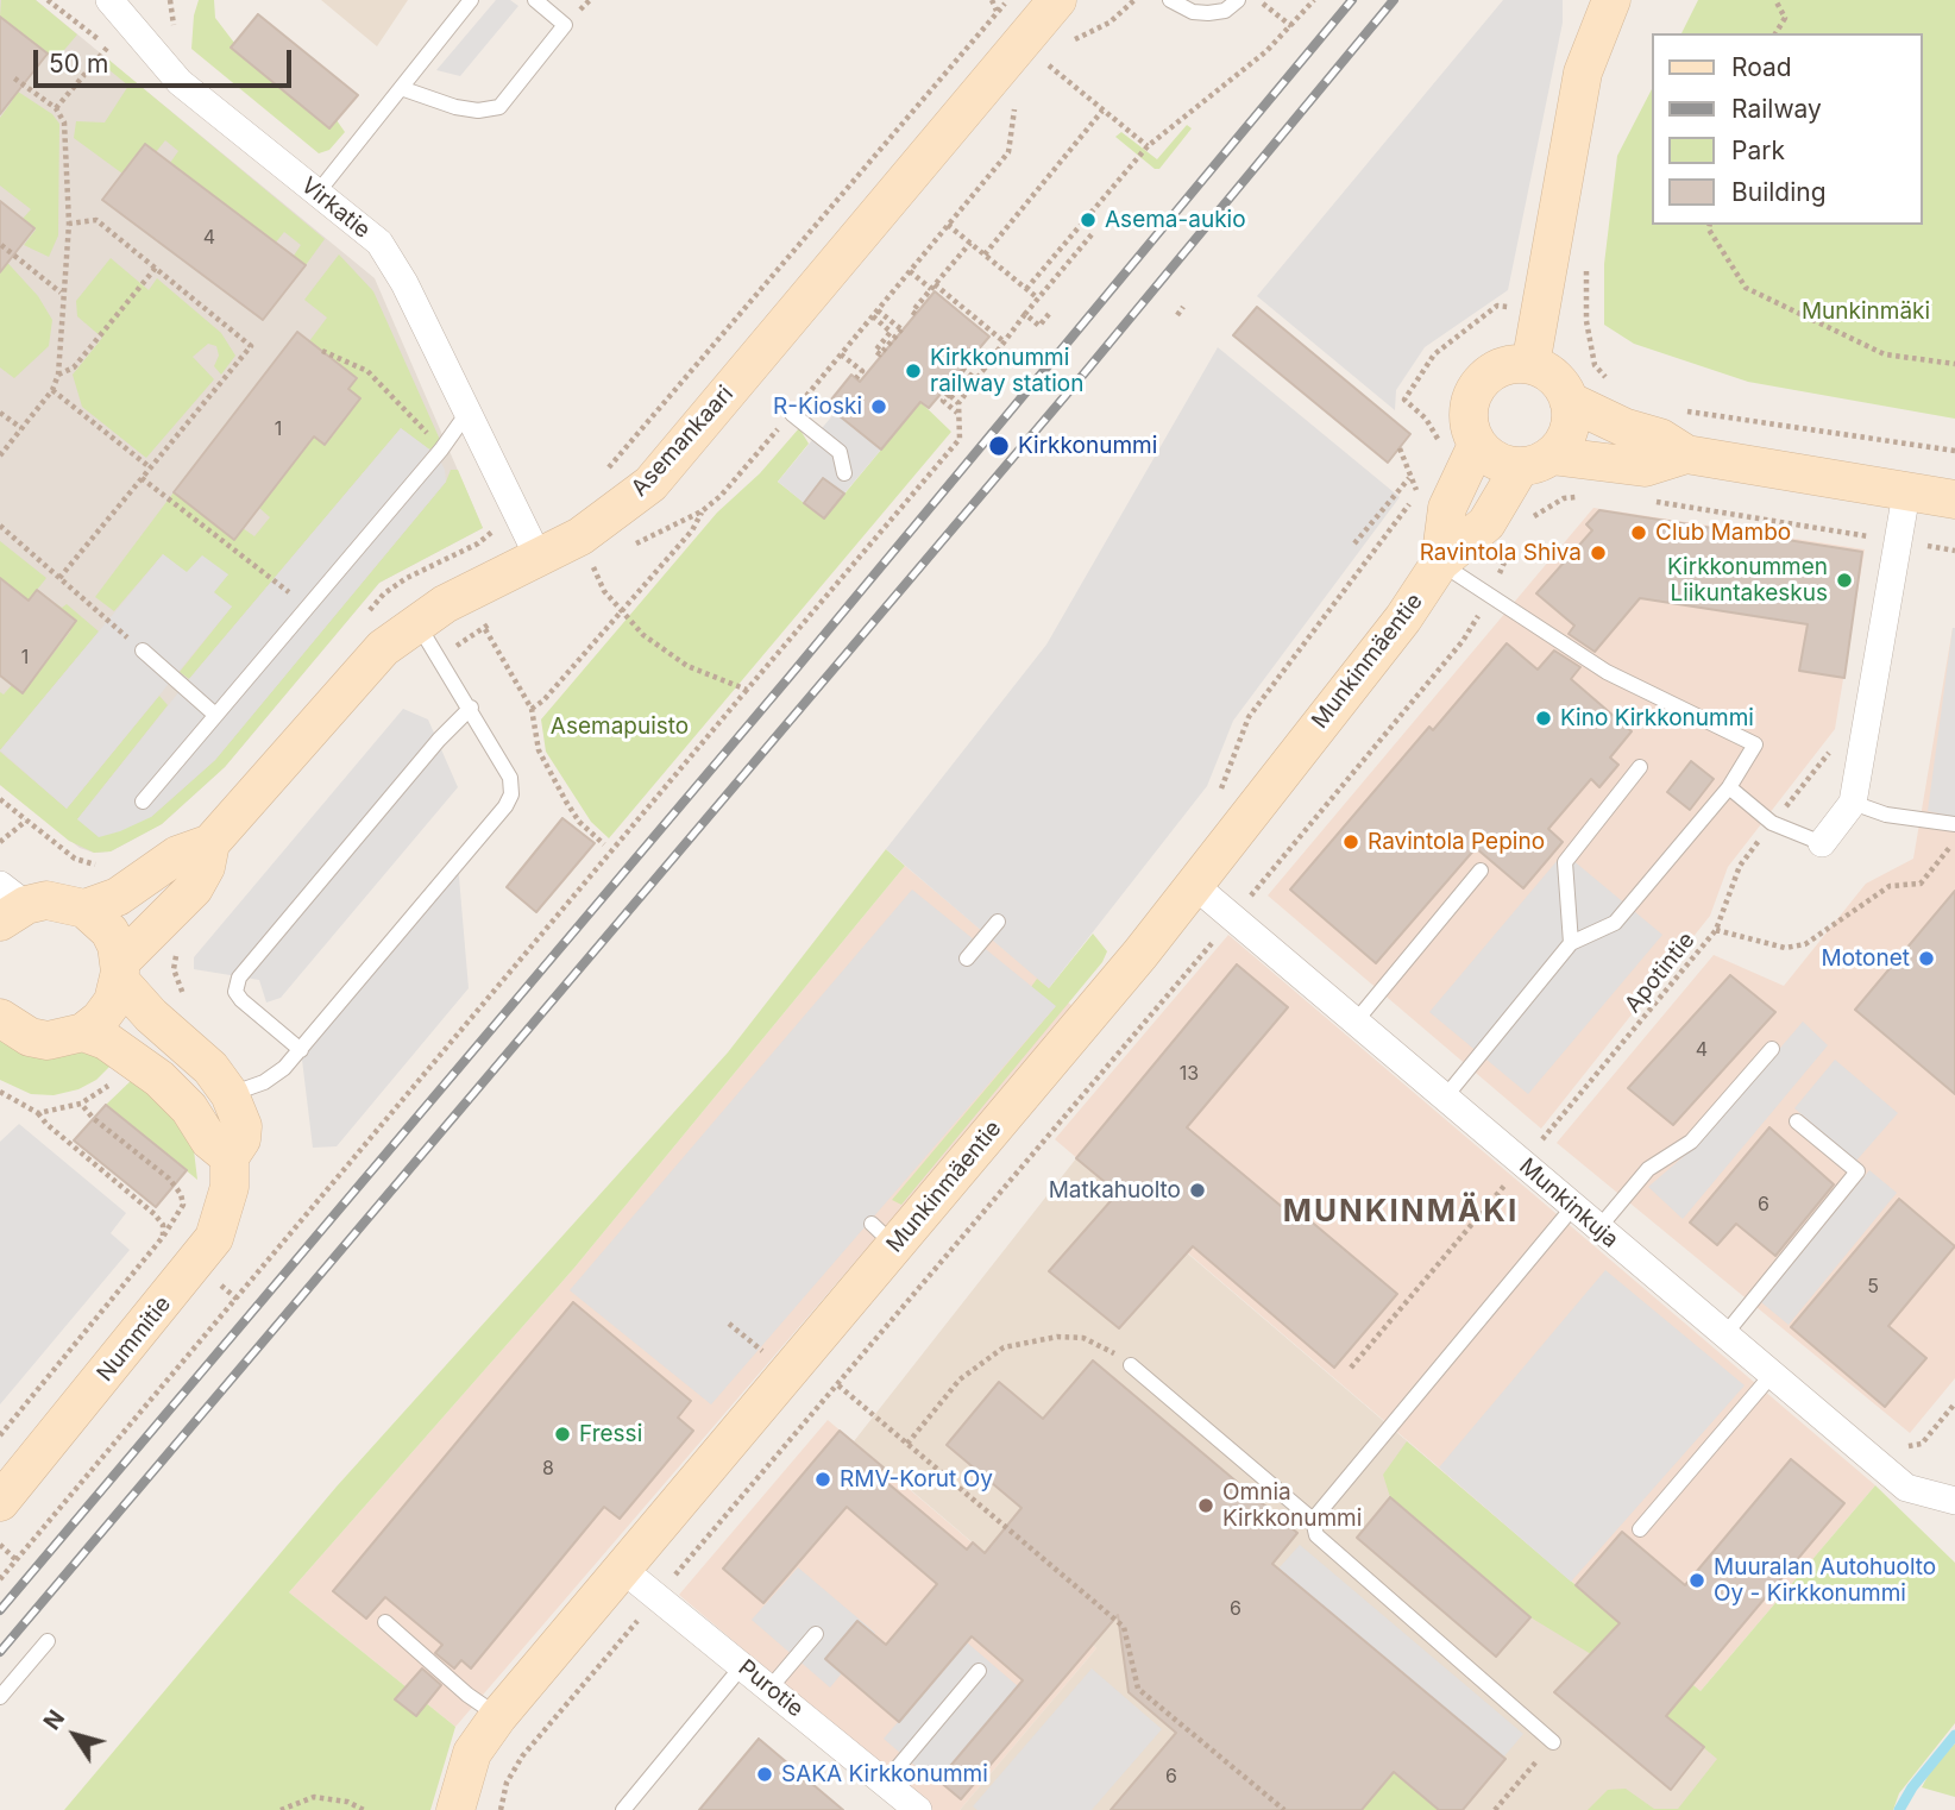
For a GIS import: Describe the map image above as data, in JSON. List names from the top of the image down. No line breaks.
{"streets":{"street":["Virkatie","Asemankaari","Munkinmäentie","Munkinkuja","Nummitie","Purotie"],"path":["Apotintie"]},"crossings":[["Virkatie","Asemankaari"],["Asemankaari","Nummitie"],["Munkinmäentie","Munkinkuja"],["Munkinmäentie","Purotie"],["Apotintie","Munkinkuja"]],"districts":["MUNKINMÄKI"],"parks":["Munkinmäki","Asemapuisto"],"places":["Asema-aukio","Kirkkonummi railway station","R-Kioski","Kirkkonummi","Club Mambo","Ravintola Shiva","Kirkkonummen Liikuntakeskus","Kino Kirkkonummi","Ravintola Pepino","Motonet","Matkahuolto","Fressi","RMV-Korut Oy","Omnia Kirkkonummi","Muuralan Autohuolto Oy - Kirkkonummi","SAKA Kirkkonummi"],"house_numbers":["4","1","1","4","13","6","5","8","6","6"],"legend":["Road","Railway","Park","Building"],"scale_bar":"50 m","north":"top left"}
